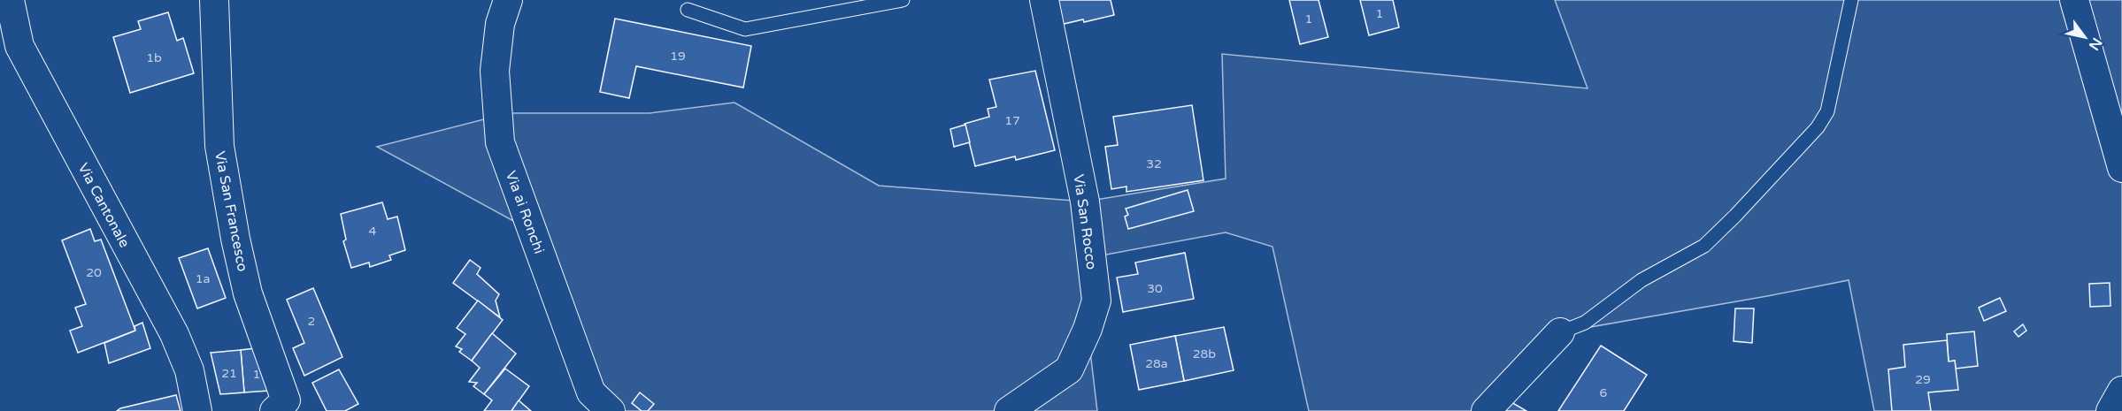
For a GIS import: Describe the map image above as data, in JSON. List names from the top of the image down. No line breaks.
{"streets":{"street":["Via Cantonale","Via San Francesco","Via ai Ronchi","Via San Rocco"]},"house_numbers":["1","1","19","1b","17","32","4","20","1a","30","2","28b","28a","21","1","29","6"],"north":"bottom right"}
